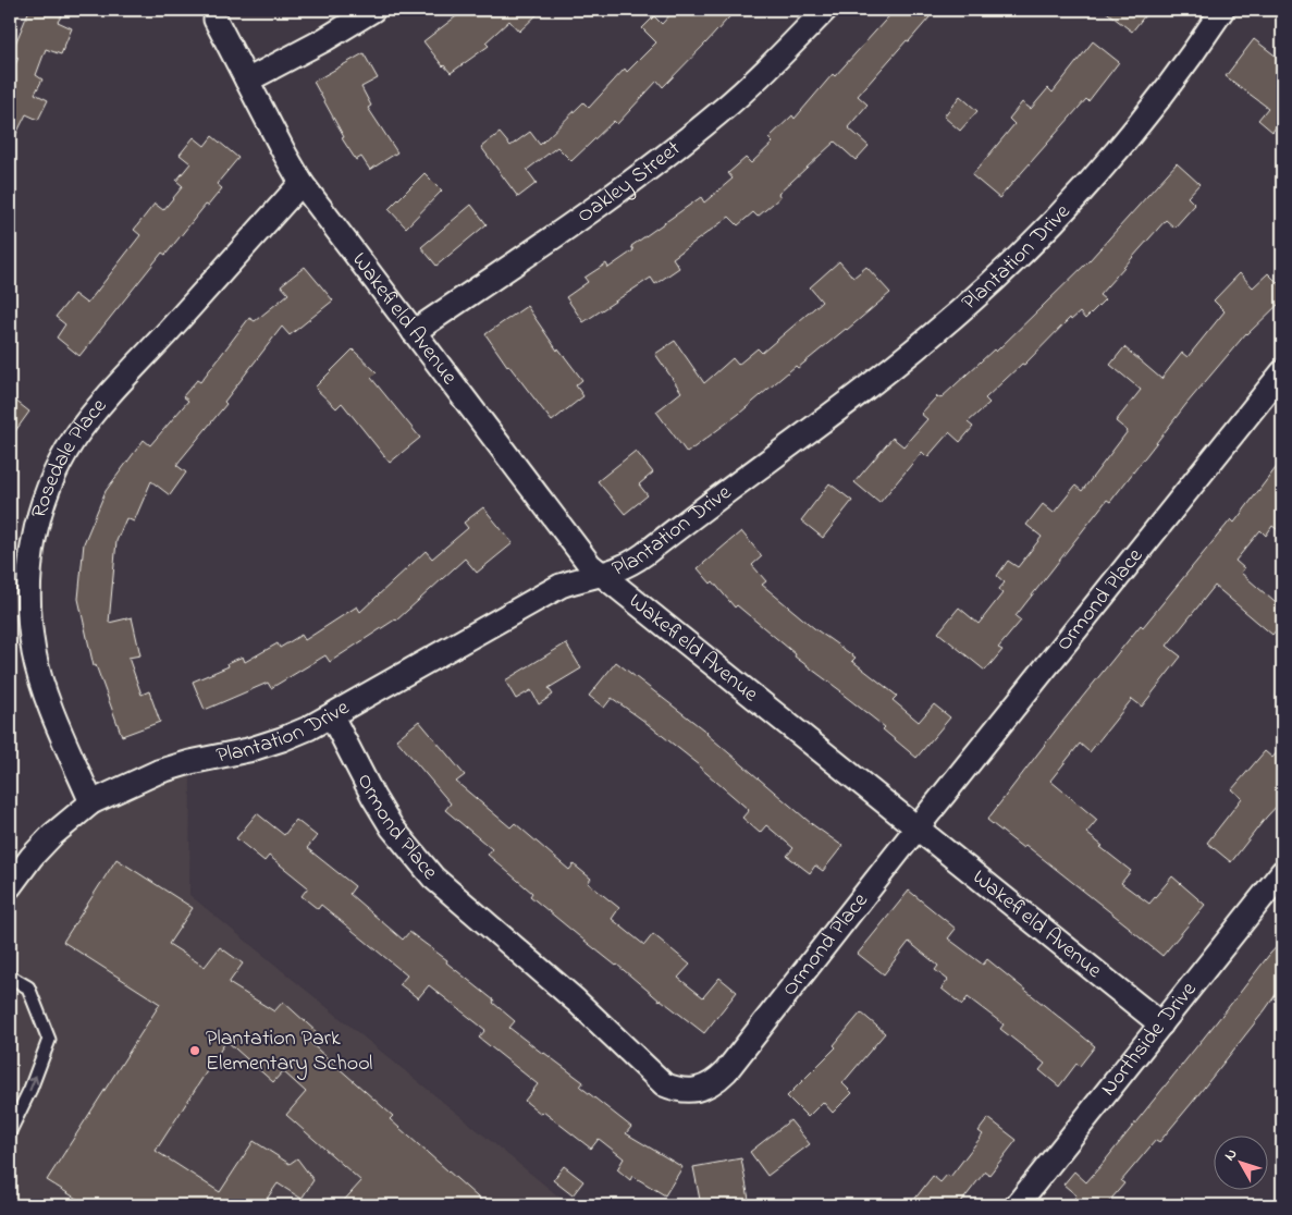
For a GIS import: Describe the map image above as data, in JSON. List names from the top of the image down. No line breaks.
{"streets":{"street":["Oakley Street","Plantation Drive","Wakefield Avenue","Rosedale Place","Ormond Place","Northside Drive"]},"crossings":[["Oakley Street","Wakefield Avenue"],["Plantation Drive","Wakefield Avenue"],["Plantation Drive","Rosedale Place"],["Plantation Drive","Ormond Place"],["Wakefield Avenue","Rosedale Place"],["Wakefield Avenue","Ormond Place"],["Wakefield Avenue","Northside Drive"]],"places":["Plantation Park Elementary School"],"north":"top left"}
